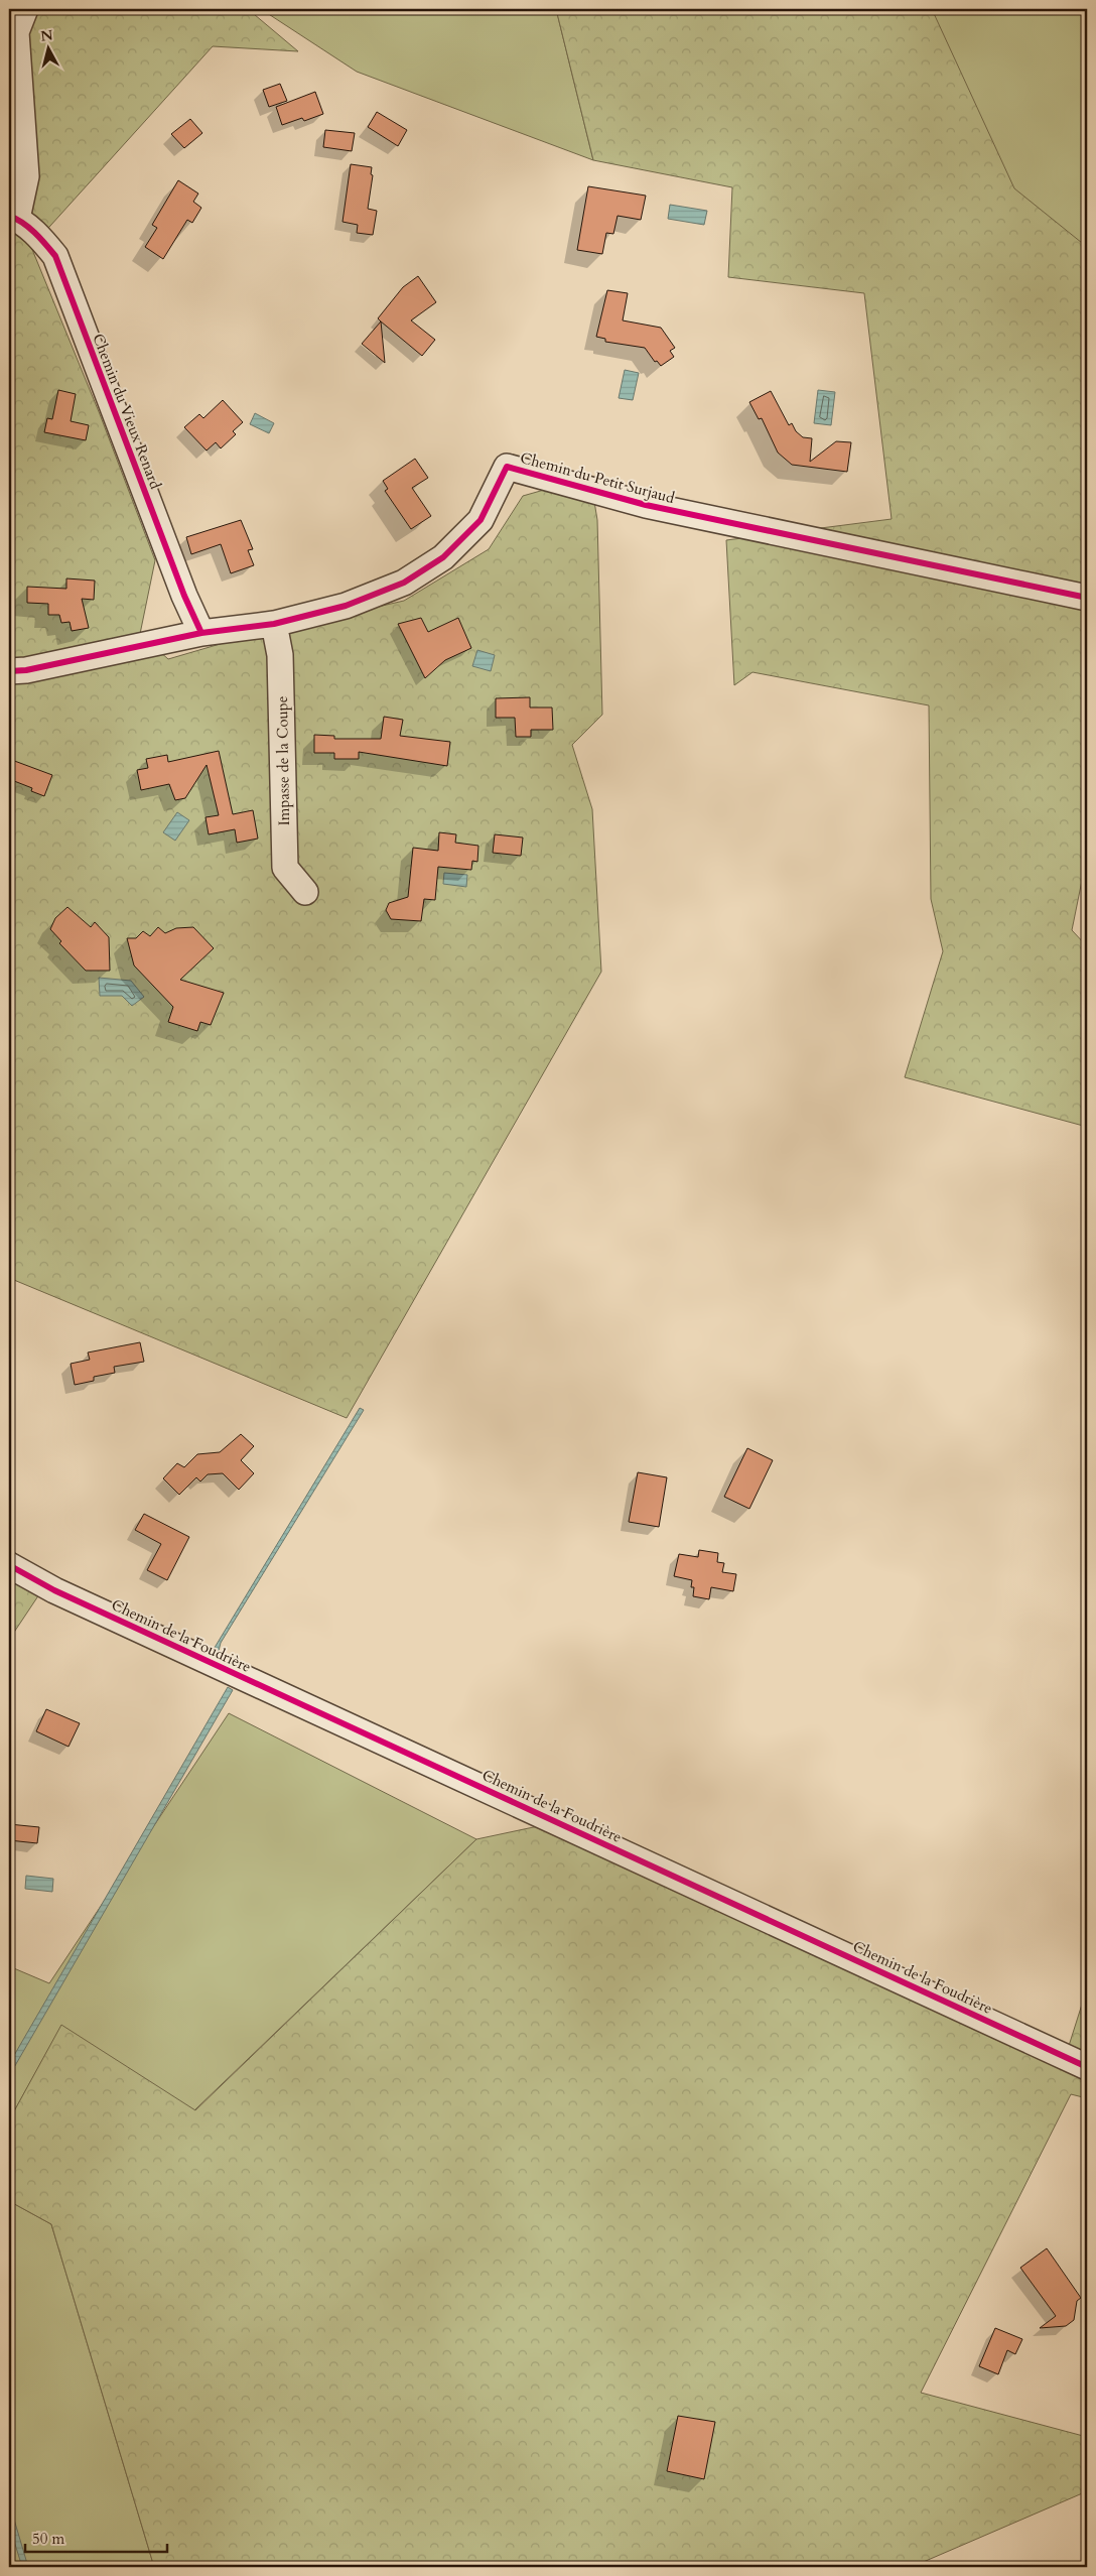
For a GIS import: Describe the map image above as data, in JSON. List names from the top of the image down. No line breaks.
{"streets":{"street":["Chemin du Vieux Renard","Chemin du Petit Surjaud","Impasse de la Coupe","Chemin de la Foudrière"]},"crossings":[["Chemin du Vieux Renard","Chemin du Petit Surjaud"],["Chemin du Petit Surjaud","Impasse de la Coupe"]],"scale_bar":"50 m","north":"top"}
